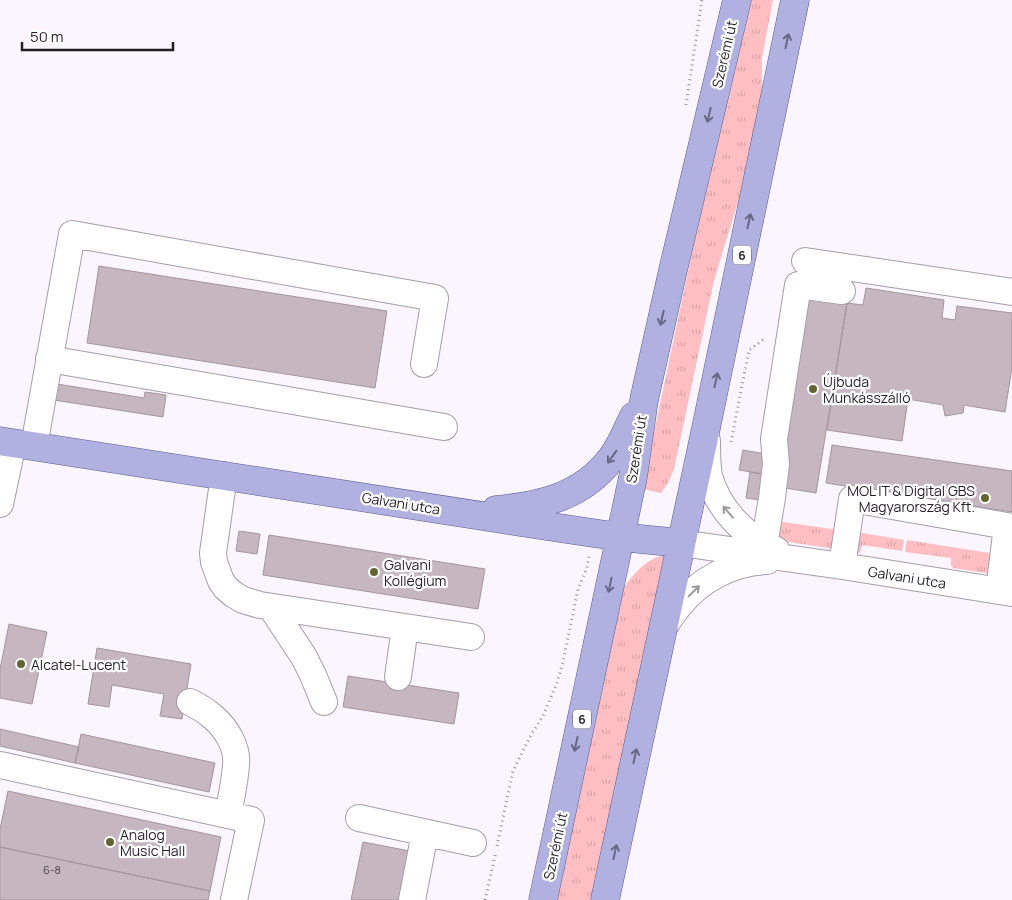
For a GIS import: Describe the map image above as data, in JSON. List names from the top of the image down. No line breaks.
{"streets":{"main road":["Szerémi út","6","Galvani utca"]},"crossings":[["Szerémi út","Galvani utca"],["6","Galvani utca"]],"places":["Újbuda Munkásszálló","MOL IT & Digital GBS Magyarország Kft.","Galvani Kollégium","Alcatel-Lucent","Analog Music Hall"],"house_numbers":["6-8"],"scale_bar":"50 m"}
